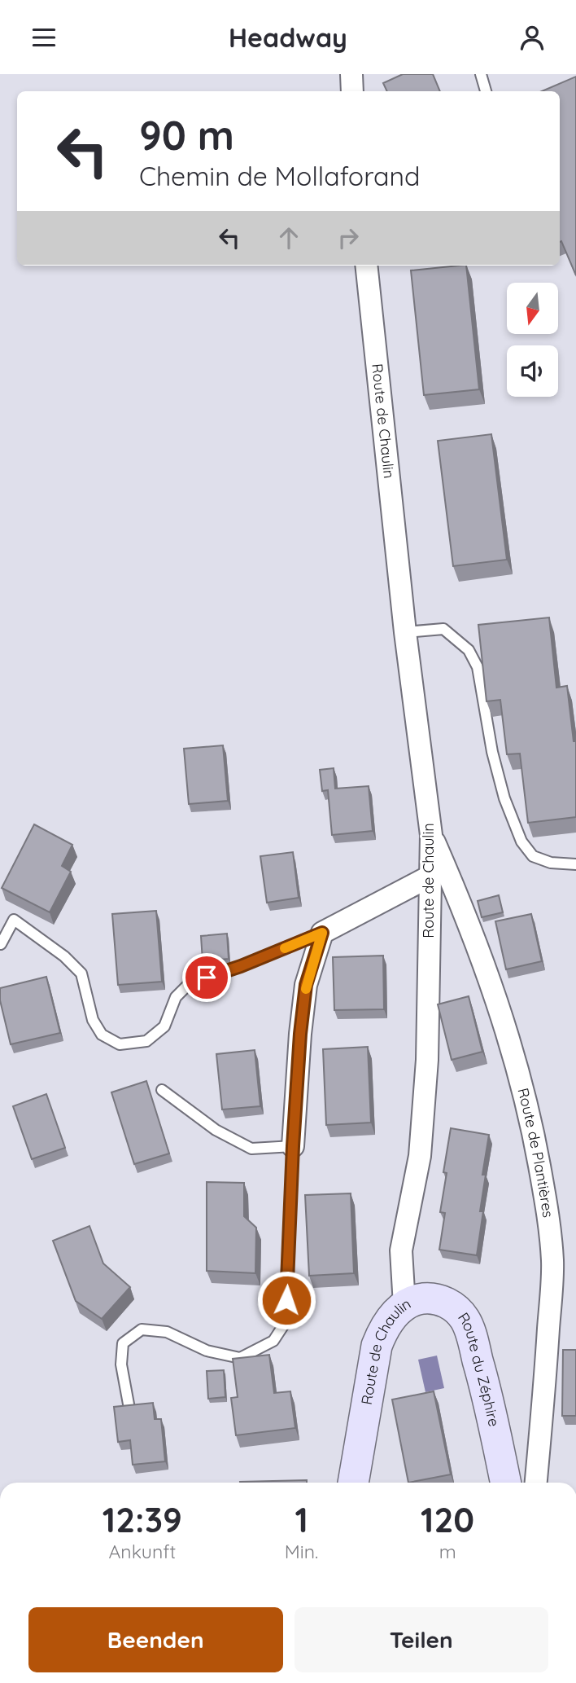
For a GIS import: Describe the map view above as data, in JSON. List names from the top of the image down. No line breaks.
{"streets":{"street":["Route de Chaulin","Route de Plantières","Route du Zéphire"]},"crossings":[["Route de Chaulin","Route de Plantières"],["Route de Chaulin","Route du Zéphire"]],"north":"bottom","page":{"header":"Headway","turn":["90 m","Chemin de Mollaforand"],"eta":["12:39","Ankunft","1","Min.","120","m"],"buttons":["Beenden","Teilen"]}}
